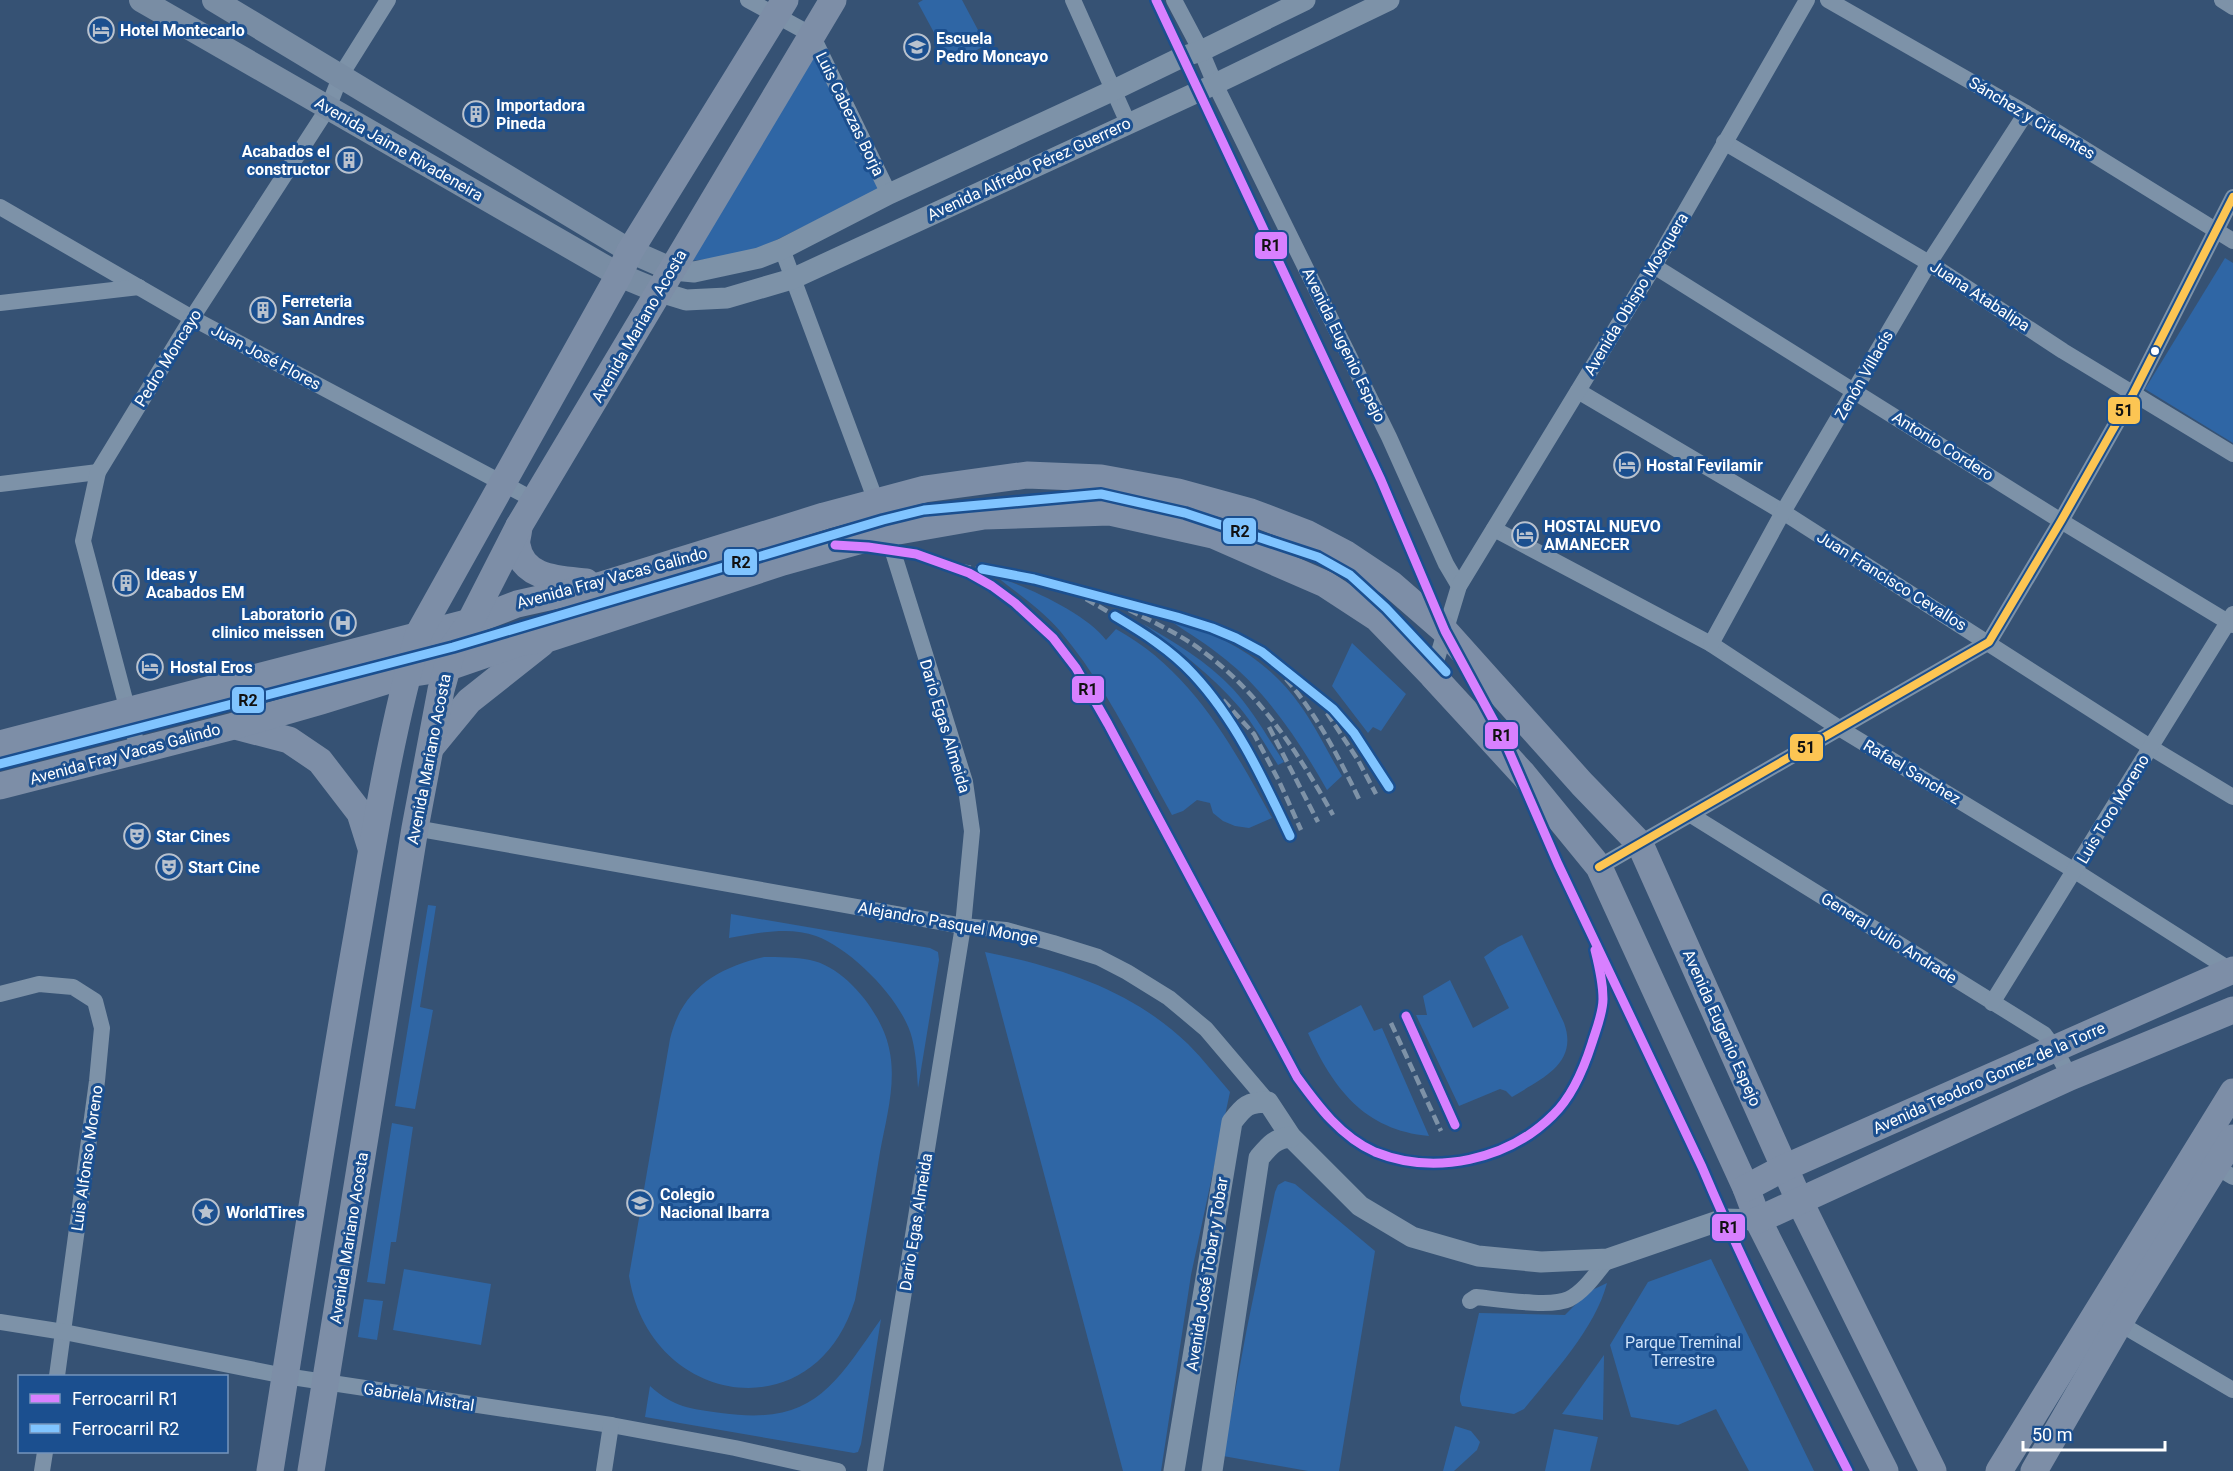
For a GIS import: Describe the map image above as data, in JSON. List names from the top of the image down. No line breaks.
{"streets":{"main road":["Avenida Jaime Rivadeneira","Avenida Mariano Acosta","Avenida Eugenio Espejo","Avenida Fray Vacas Galindo","Avenida Teodoro Gomez de la Torre"],"street":["Luis Cabezas Borja","Sánchez y Cifuentes","Avenida Alfredo Pérez Guerrero","Avenida Obispo Mosquera","Juana Atabalipa","Juan José Flores","Pedro Moncayo","Zenón Villacís","Antonio Cordero","Juan Francisco Cevallos","Dario Egas Almeida","Rafael Sanchez","Luis Toro Moreno","Alejandro Pasquel Monge","General Julio Andrade","Luis Alfonso Moreno","Avenida José Tobar y Tobar","Gabriela Mistral"]},"crossings":[["Luis Cabezas Borja","Avenida Mariano Acosta"],["Sánchez y Cifuentes","Zenón Villacís"],["Avenida Jaime Rivadeneira","Avenida Alfredo Pérez Guerrero"],["Avenida Jaime Rivadeneira","Avenida Mariano Acosta"],["Avenida Jaime Rivadeneira","Pedro Moncayo"],["Avenida Alfredo Pérez Guerrero","Avenida Mariano Acosta"],["Avenida Alfredo Pérez Guerrero","Avenida Eugenio Espejo"],["Avenida Alfredo Pérez Guerrero","Dario Egas Almeida"],["Avenida Obispo Mosquera","Juana Atabalipa"],["Avenida Obispo Mosquera","Avenida Eugenio Espejo"],["Avenida Obispo Mosquera","Antonio Cordero"],["Avenida Obispo Mosquera","Juan Francisco Cevallos"],["Avenida Obispo Mosquera","Rafael Sanchez"],["Juana Atabalipa","Zenón Villacís"],["Avenida Mariano Acosta","Juan José Flores"],["Avenida Mariano Acosta","Avenida Fray Vacas Galindo"],["Avenida Mariano Acosta","Alejandro Pasquel Monge"],["Avenida Mariano Acosta","Gabriela Mistral"],["Avenida Eugenio Espejo","Avenida Fray Vacas Galindo"],["Avenida Eugenio Espejo","Avenida Teodoro Gomez de la Torre"],["Juan José Flores","Pedro Moncayo"],["Pedro Moncayo","Avenida Fray Vacas Galindo"],["Zenón Villacís","Antonio Cordero"],["Zenón Villacís","Juan Francisco Cevallos"],["Zenón Villacís","Rafael Sanchez"],["Antonio Cordero","Luis Toro Moreno"],["Avenida Fray Vacas Galindo","Dario Egas Almeida"],["Juan Francisco Cevallos","Luis Toro Moreno"],["Dario Egas Almeida","Alejandro Pasquel Monge"],["Rafael Sanchez","Luis Toro Moreno"],["Rafael Sanchez","Avenida Teodoro Gomez de la Torre"],["Luis Toro Moreno","General Julio Andrade"],["Alejandro Pasquel Monge","Avenida Teodoro Gomez de la Torre"],["Alejandro Pasquel Monge","Avenida José Tobar y Tobar"],["General Julio Andrade","Avenida Teodoro Gomez de la Torre"],["Luis Alfonso Moreno","Gabriela Mistral"]],"parks":["Parque Treminal Terrestre"],"places":{"hotel":["Hotel Montecarlo","Hostal Fevilamir","HOSTAL NUEVO AMANECER","Hostal Eros"],"school or university":["Escuela Pedro Moncayo","Colegio Nacional Ibarra"],"building":["Importadora Pineda","Acabados el constructor","Ferreteria San Andres","Ideas y Acabados EM"],"hospital":["Laboratorio clinico meissen"],"theatre":["Star Cines","Start Cine"],"place":["WorldTires"]},"lines":["rail line R1","transit line 51","rail line R2"],"legend":["Ferrocarril R1","Ferrocarril R2"],"scale_bar":"50 m"}
